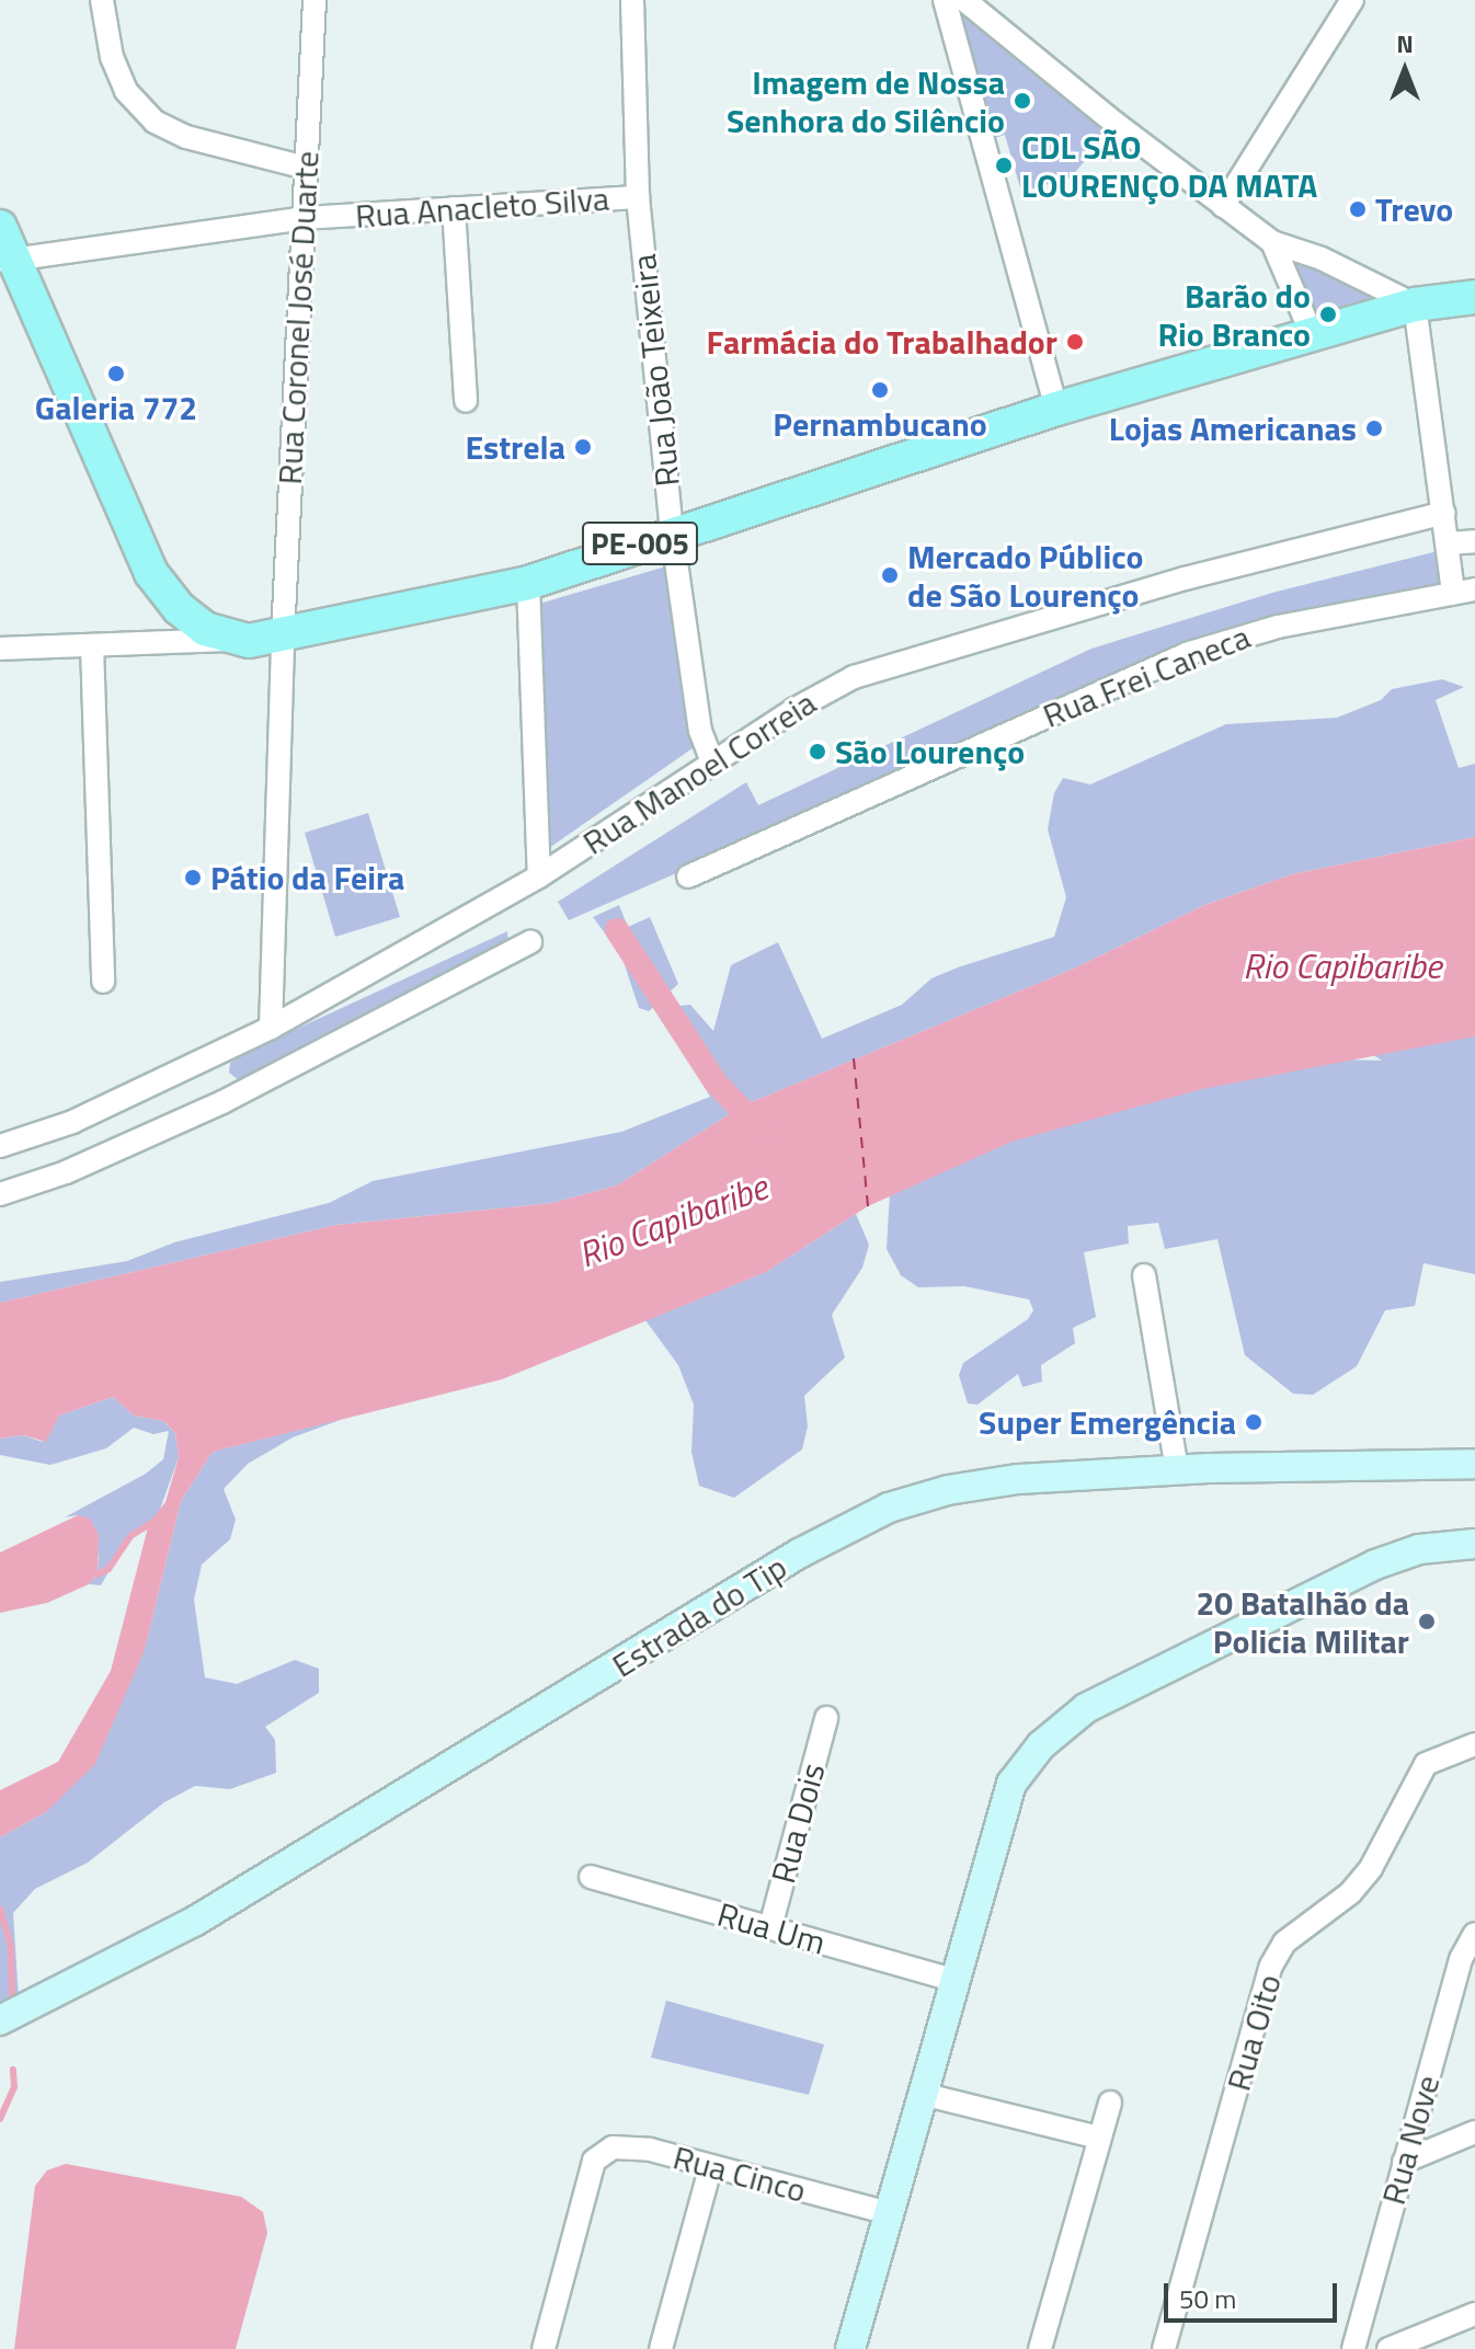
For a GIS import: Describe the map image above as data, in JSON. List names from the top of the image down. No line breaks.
{"streets":{"main road":["PE-005"],"street":["Rua Anacleto Silva","Rua Coronel José Duarte","Rua João Teixeira","Rua Frei Caneca","Rua Manoel Correia","Estrada do Tip","Rua Dois","Rua Um","Rua Oito","Rua Nove","Rua Cinco"]},"crossings":[["Rua Anacleto Silva","Rua Coronel José Duarte"],["Rua Anacleto Silva","Rua João Teixeira"],["Rua Coronel José Duarte","PE-005"],["Rua Coronel José Duarte","Rua Manoel Correia"],["Rua João Teixeira","PE-005"],["Rua João Teixeira","Rua Manoel Correia"],["Rua Dois","Rua Um"]],"water":["Rio Capibaribe"],"places":["Imagem de Nossa Senhora do Silêncio","CDL SÃO LOURENÇO DA MATA","Trevo","Barão do Rio Branco","Farmácia do Trabalhador","Galeria 772","Pernambucano","Lojas Americanas","Estrela","Mercado Público de São Lourenço","São Lourenço","Pátio da Feira","Super Emergência","20 Batalhão da Policia Militar"],"scale_bar":"50 m","north":"top"}
